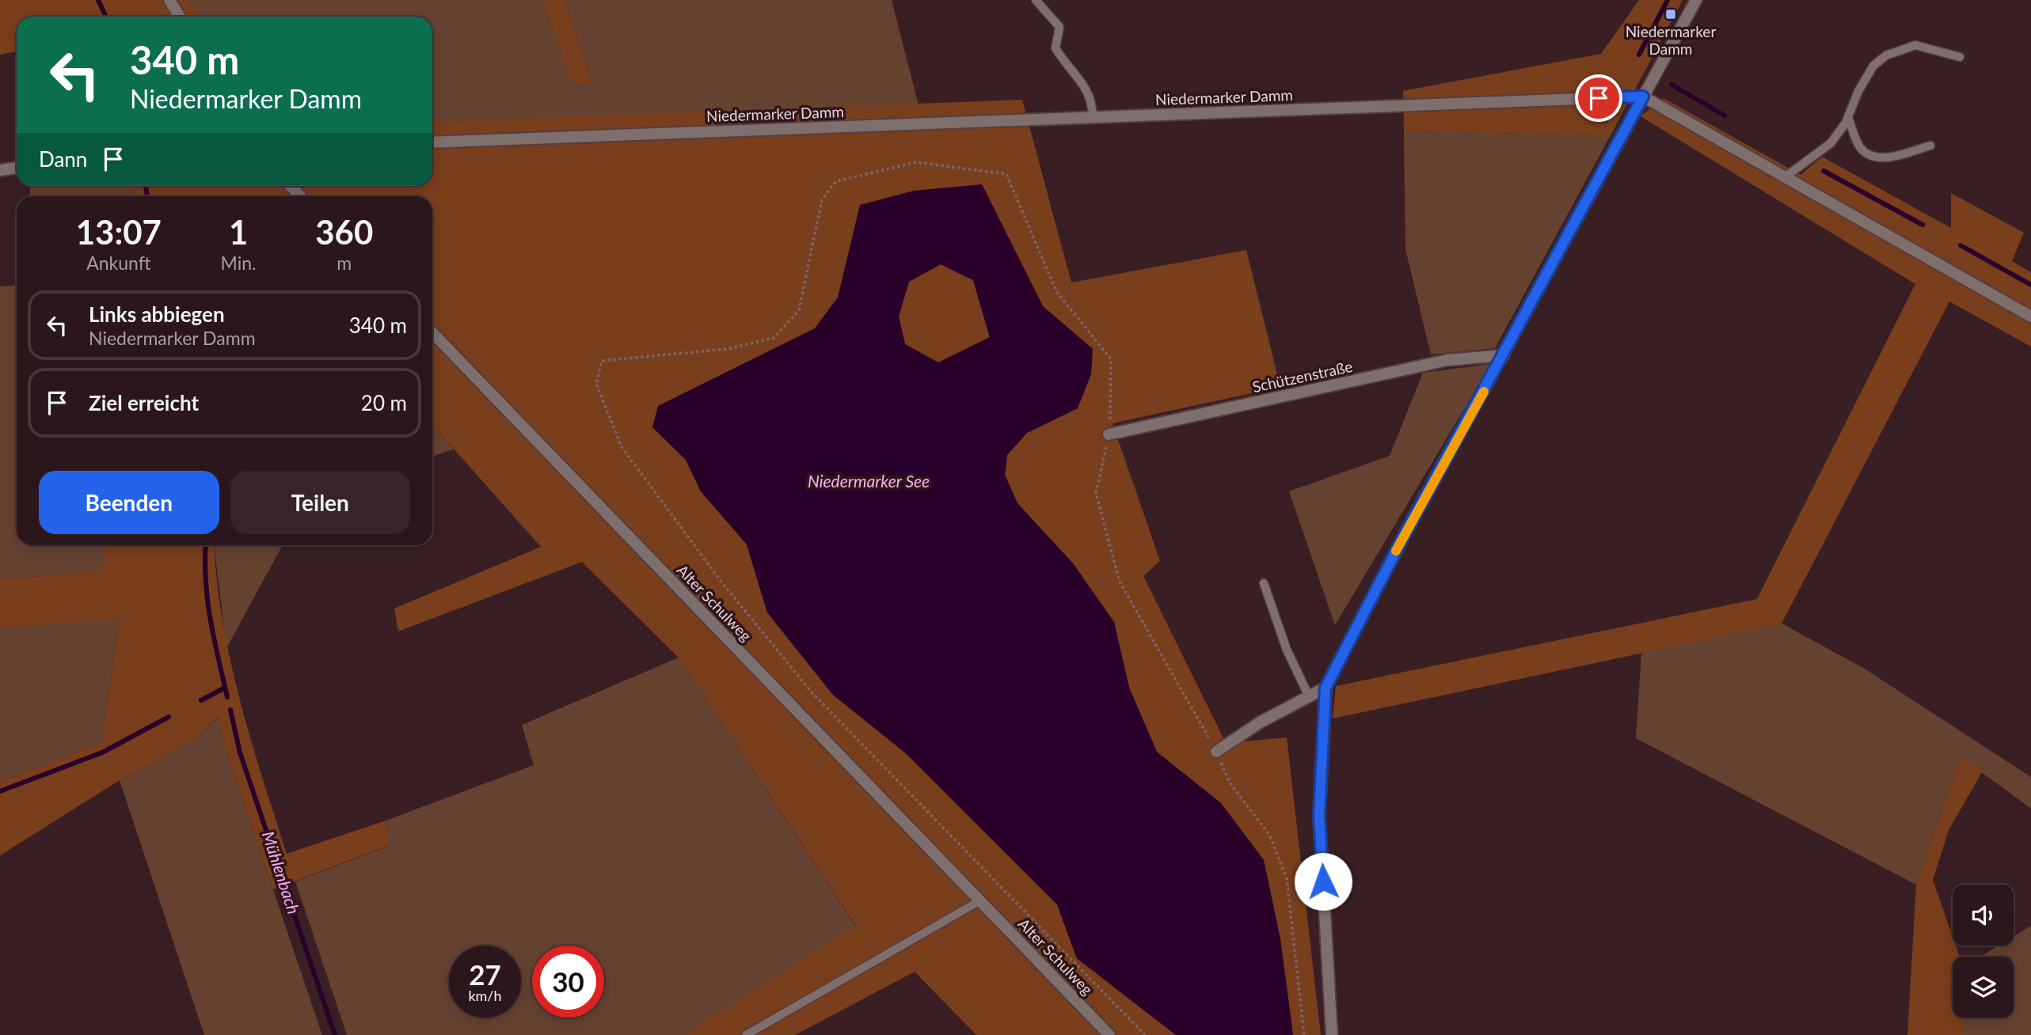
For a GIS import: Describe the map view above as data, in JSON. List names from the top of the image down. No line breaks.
{"streets":{"street":["Niedermarker Damm","Schützenstraße","Alter Schulweg"]},"water":["Niedermarker See","Mühlenbach"],"places":{"transit":["Niedermarker Damm"]},"page":{"turn":["340 m","Niedermarker Damm"],"then":"Dann","eta":["13:07","Ankunft","1","Min.","360","m"],"list":[{"name":"Links abbiegen","note":"Niedermarker Damm","value":"340 m"},{"name":"Ziel erreicht","value":"20 m"}],"buttons":["Beenden","Teilen"],"speed":"27 km/h","limit":"30"}}
